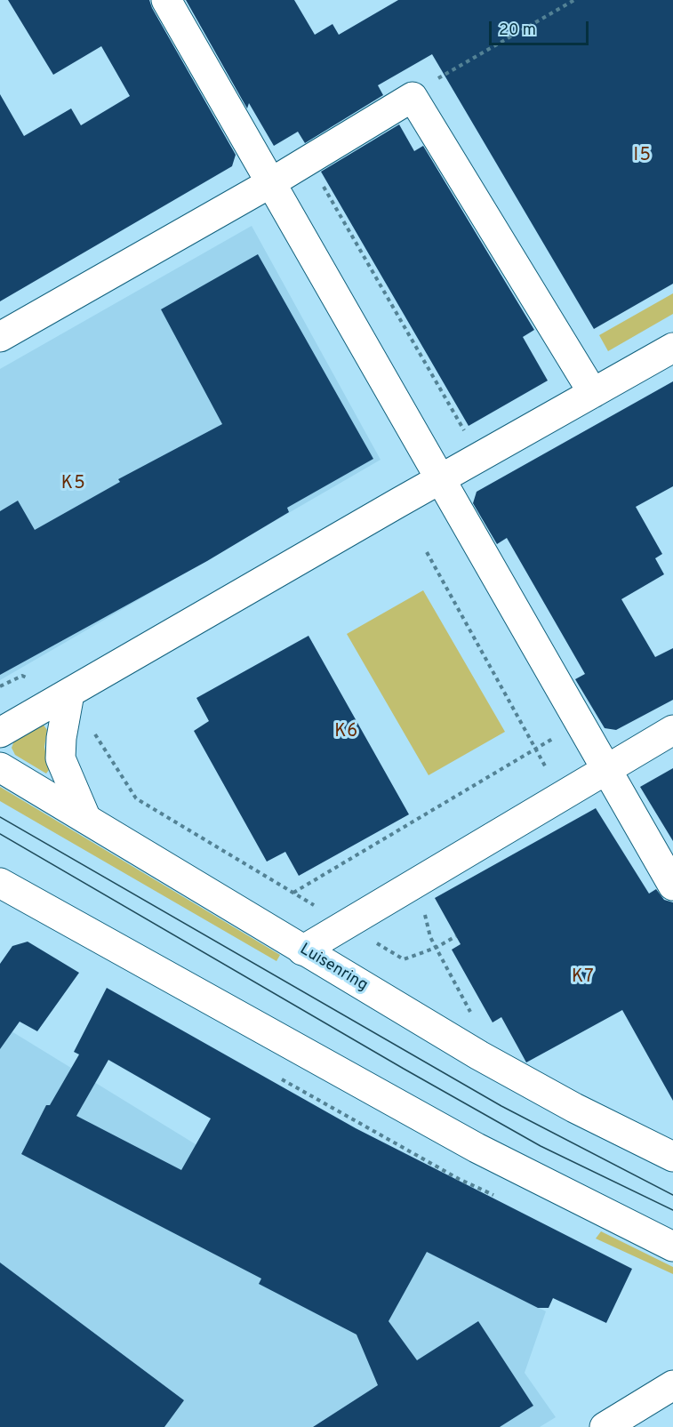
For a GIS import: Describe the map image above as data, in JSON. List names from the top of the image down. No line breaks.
{"streets":{"street":["Luisenring"]},"districts":["I5","K5","K6","K7"],"scale_bar":"20 m"}
